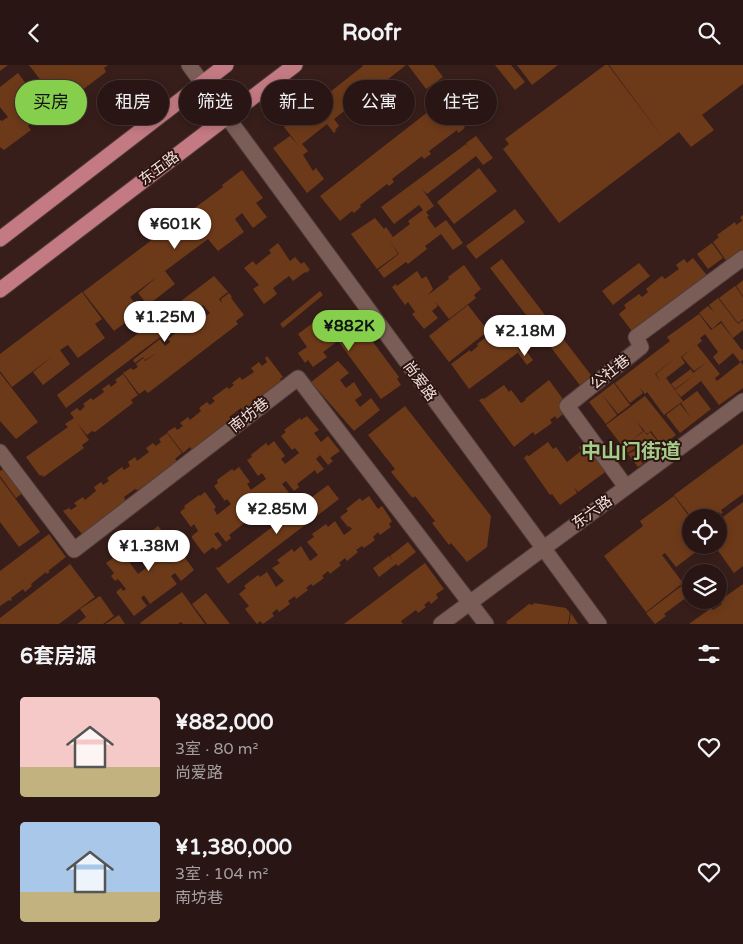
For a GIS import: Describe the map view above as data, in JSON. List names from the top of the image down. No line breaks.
{"streets":{"main road":["东五路"],"street":["公社巷","尚爱路","南坊巷","东六路"]},"crossings":[["公社巷","东六路"],["尚爱路","东六路"],["南坊巷","东六路"]],"districts":["中山门街道"],"page":{"header":"Roofr","chip":["买房","租房","筛选","新上","公寓","住宅"],"price":["¥601K","¥1.25M","¥882K","¥2.18M","¥2.85M","¥1.38M"],"heading":"6套房源","list":[{"name":"¥882,000","note":"3室 · 80 m² · 尚爱路"},{"name":"¥1,380,000","note":"3室 · 104 m² · 南坊巷"}]}}
